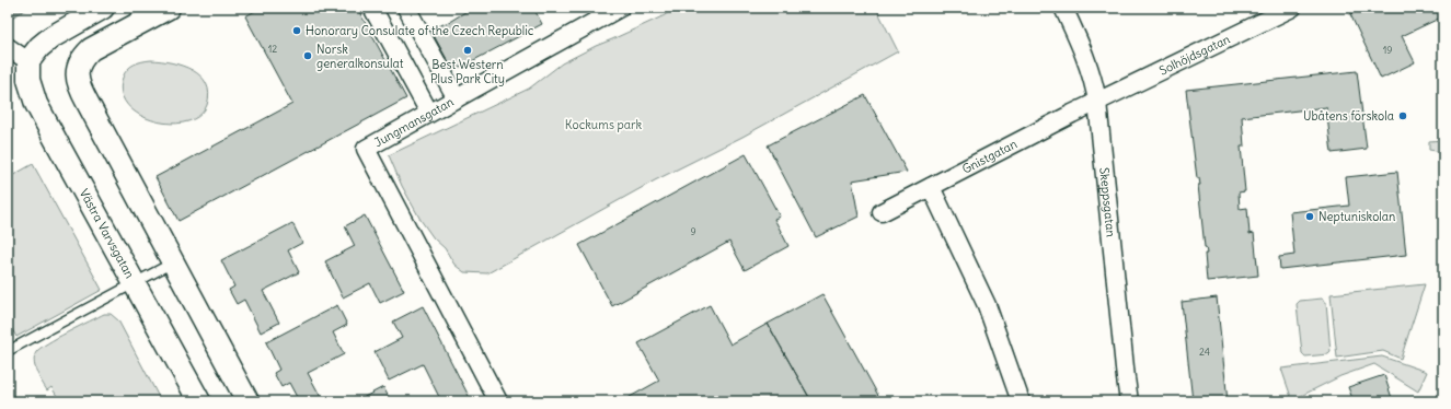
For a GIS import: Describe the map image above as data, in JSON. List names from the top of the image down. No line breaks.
{"streets":{"street":["Solhöjdsgatan","Jungmansgatan","Gnistgatan","Skeppsgatan","Västra Varvsgatan"]},"crossings":[["Solhöjdsgatan","Gnistgatan"],["Solhöjdsgatan","Skeppsgatan"],["Gnistgatan","Skeppsgatan"]],"parks":["Kockums park"],"places":["Honorary Consulate of the Czech Republic","Best Western Plus Park City","Norsk generalkonsulat","Ubåtens förskola","Neptuniskolan"],"house_numbers":["12","19","9","24"]}
